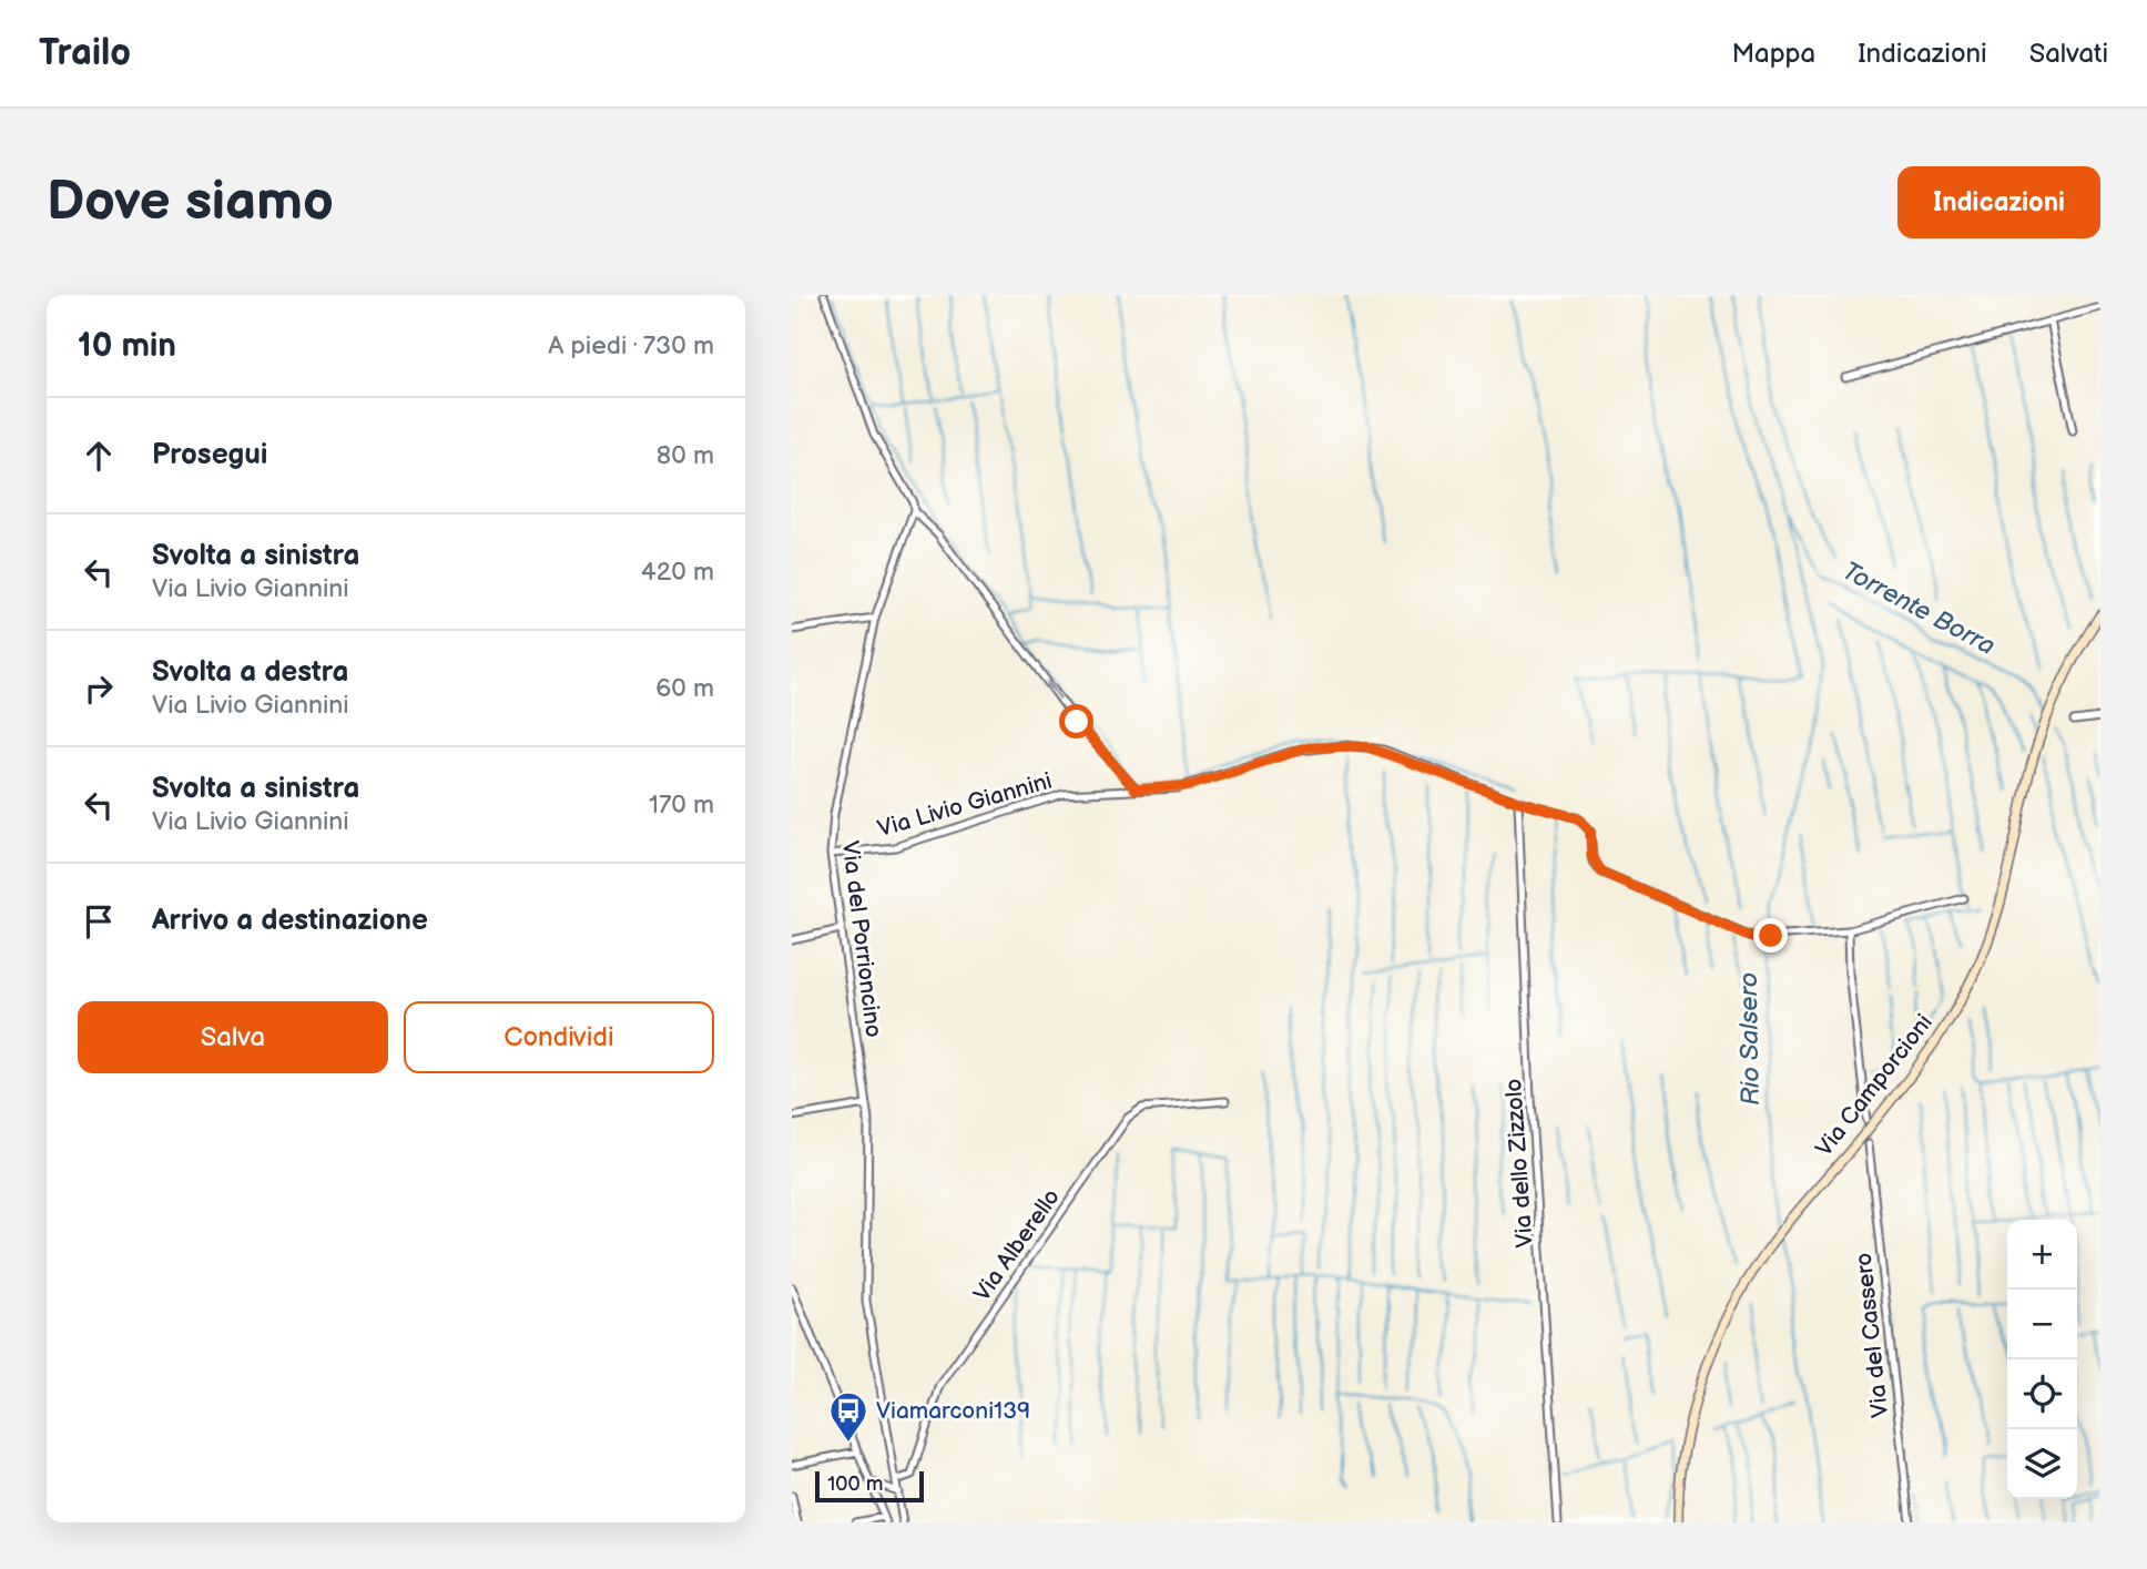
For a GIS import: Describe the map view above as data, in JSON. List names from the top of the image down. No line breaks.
{"streets":{"main road":["Via Camporcioni"],"street":["Via Livio Giannini","Via del Porrioncino","Via dello Zizzolo","Via Alberello","Via del Cassero"]},"crossings":[["Via Livio Giannini","Via del Porrioncino"],["Via Livio Giannini","Via dello Zizzolo"],["Via del Porrioncino","Via Alberello"]],"water":["Torrente Borra","Rio Salsero"],"places":{"bus stop":["Viamarconi139"]},"scale_bar":"100 m","page":{"header":"Trailo","nav":["Mappa","Indicazioni","Salvati"],"buttons":["Indicazioni",["Salva","Condividi"]],"title":"Dove siamo","heading":["10 min","A piedi · 730 m"],"list":[["Prosegui","80 m"],["Svolta a sinistra","Via Livio Giannini","420 m"],["Svolta a destra","Via Livio Giannini","60 m"],["Svolta a sinistra","Via Livio Giannini","170 m"],"Arrivo a destinazione"],"map_buttons":["+","−"],"scale":"100 m"}}
